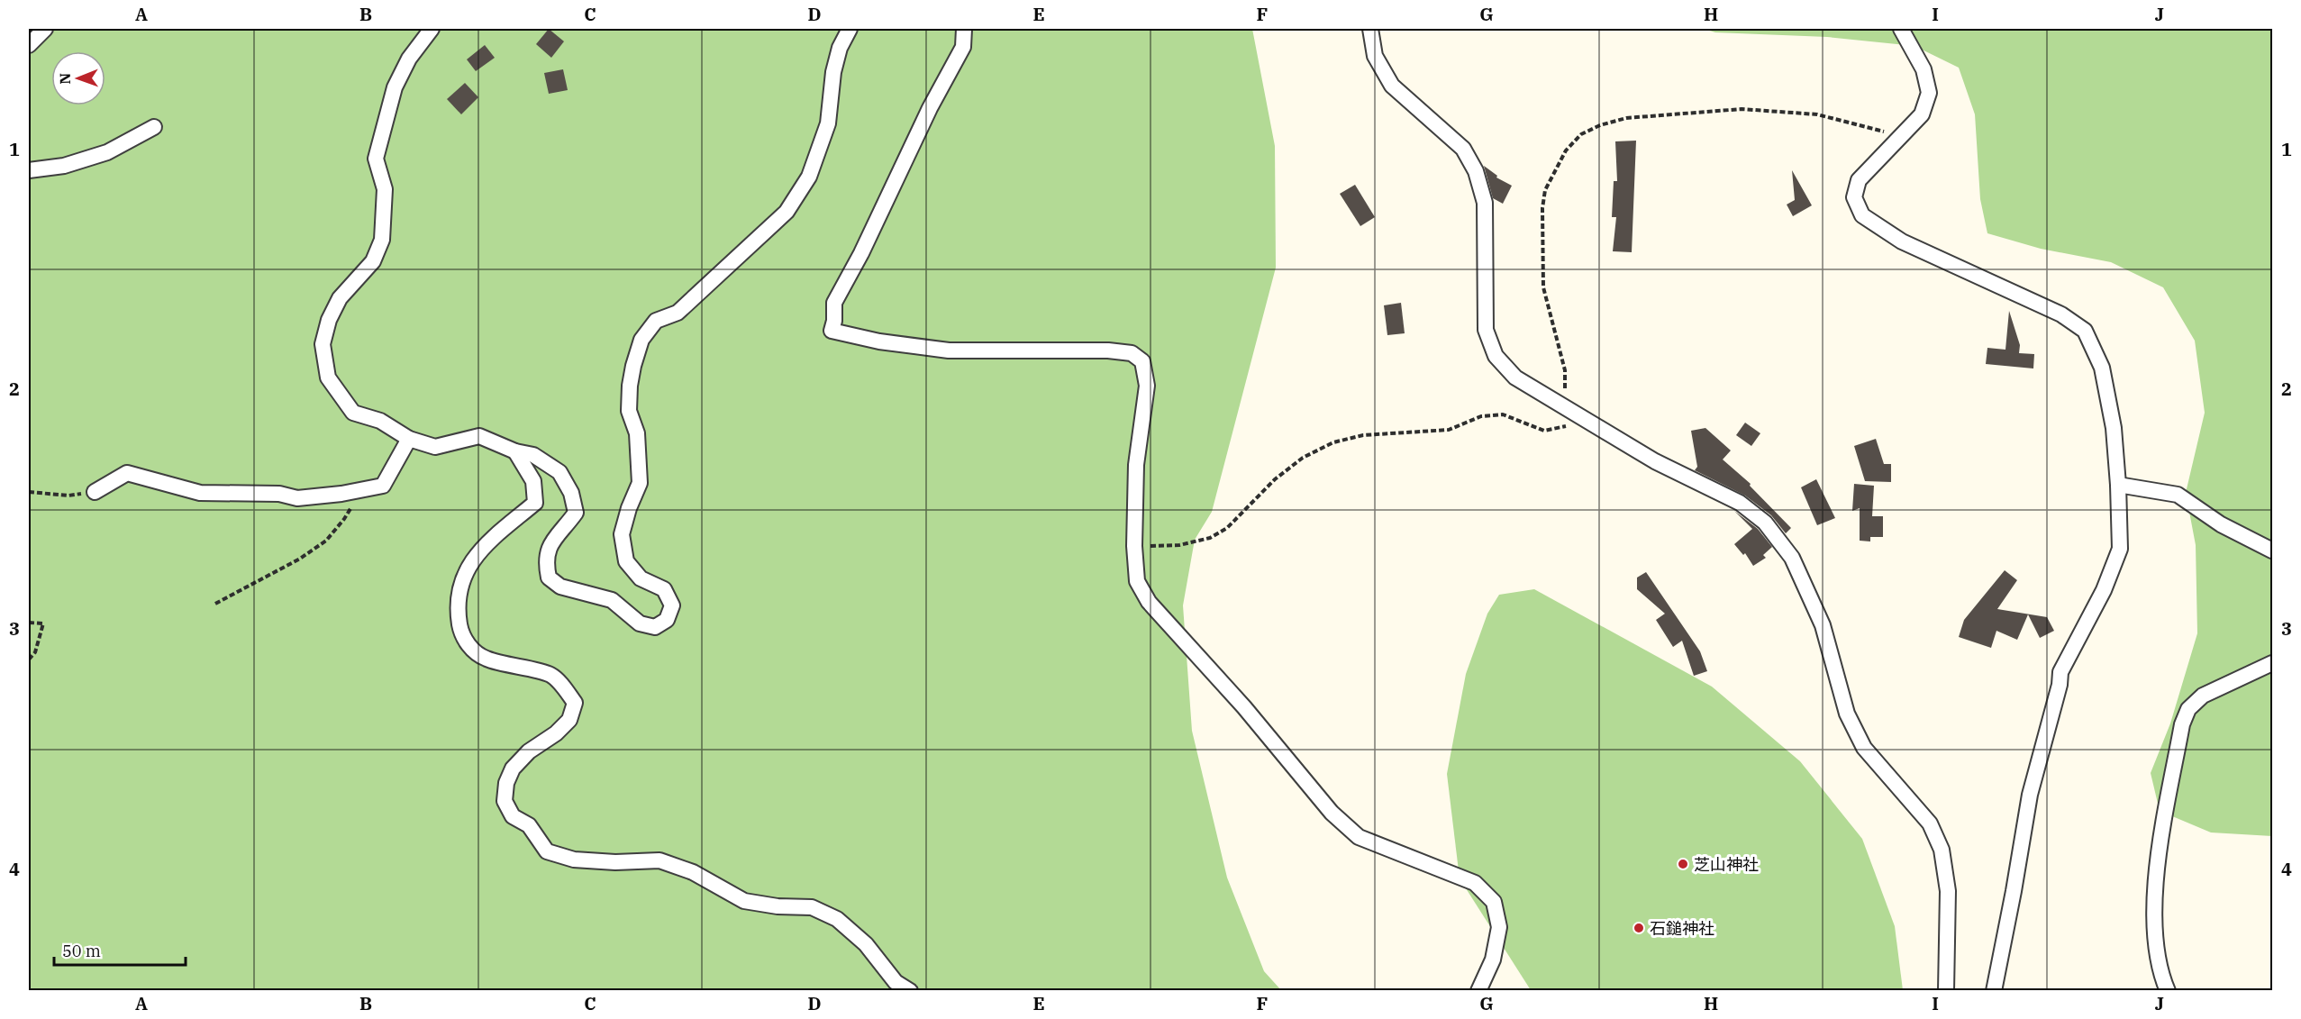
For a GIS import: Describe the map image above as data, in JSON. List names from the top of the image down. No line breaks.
{"places":["芝山神社","石鎚神社"],"scale_bar":"50 m","north":"left","grid":{"columns":["A","B","C","D","E","F","G","H","I","J"],"rows":["1","2","3","4"]}}
